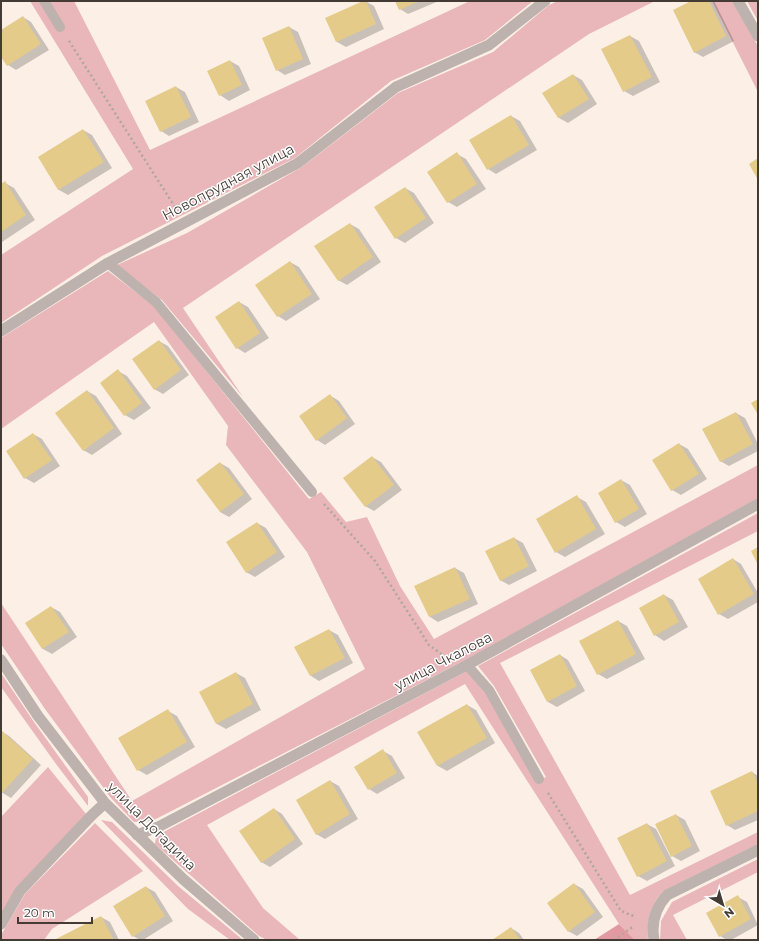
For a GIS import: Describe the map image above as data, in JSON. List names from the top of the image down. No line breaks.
{"streets":{"street":["Новопрудная улица","улица Чкалова","улица Догадина"]},"crossings":[["улица Чкалова","улица Догадина"]],"scale_bar":"20 m","north":"bottom right"}
